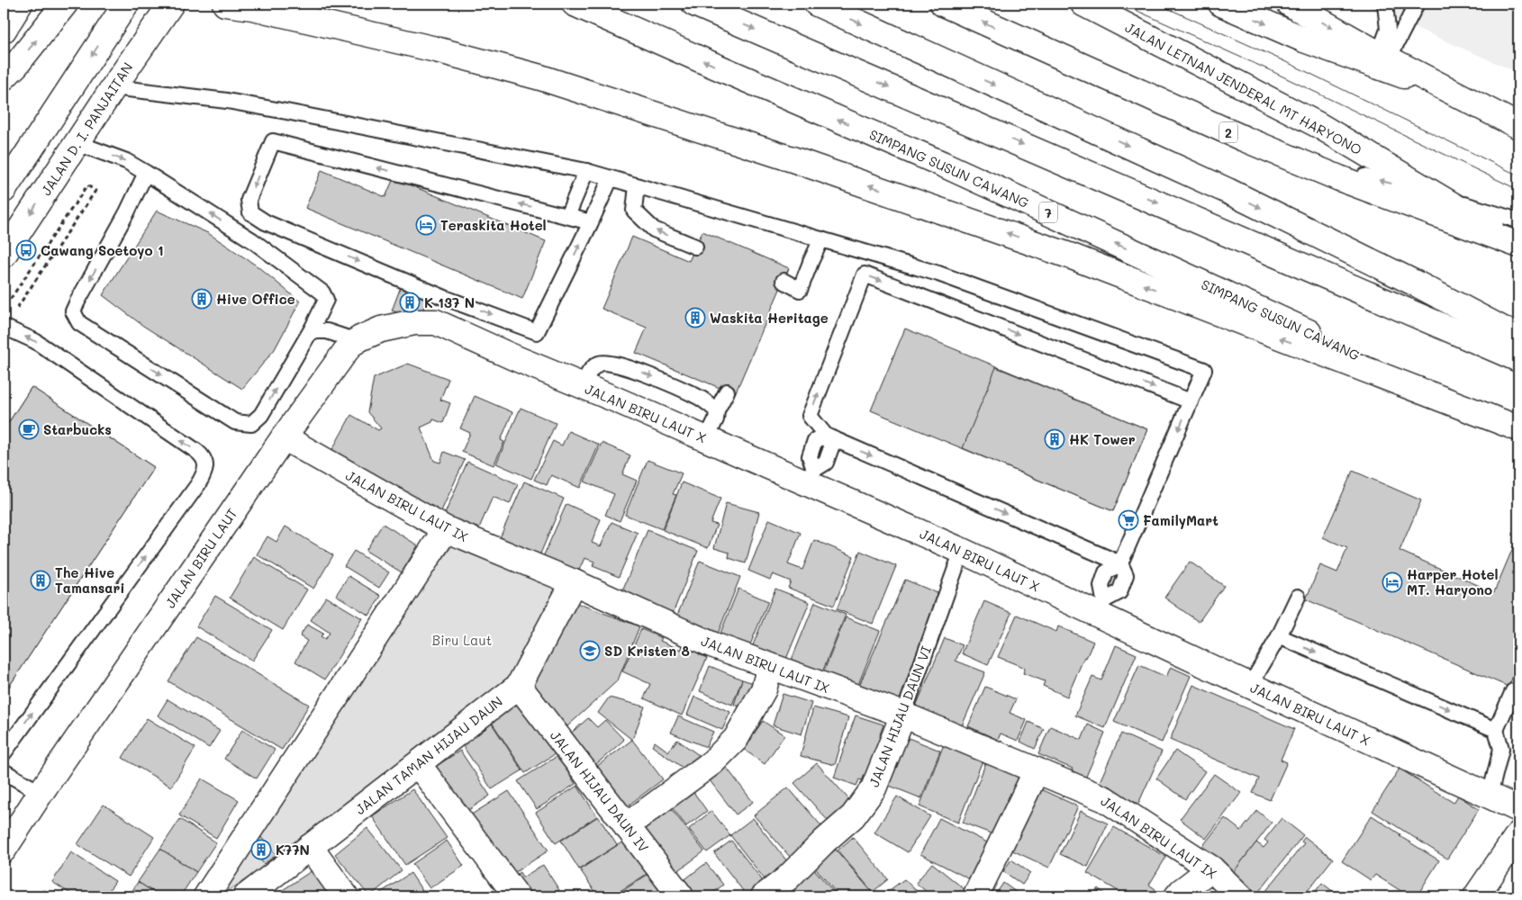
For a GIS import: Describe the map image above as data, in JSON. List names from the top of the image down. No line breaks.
{"streets":{"main road":["JALAN LETNAN JENDERAL MT HARYONO","JALAN D. I. PANJAITAN","2","SIMPANG SUSUN CAWANG","7","JALAN BIRU LAUT X","JALAN BIRU LAUT IX","JALAN BIRU LAUT","JALAN HIJAU DAUN VI","JALAN TAMAN HIJAU DAUN","JALAN HIJAU DAUN IV"]},"crossings":[["JALAN BIRU LAUT X","JALAN BIRU LAUT"],["JALAN BIRU LAUT X","JALAN HIJAU DAUN VI"],["JALAN BIRU LAUT IX","JALAN BIRU LAUT"],["JALAN BIRU LAUT IX","JALAN HIJAU DAUN VI"],["JALAN BIRU LAUT IX","JALAN TAMAN HIJAU DAUN"],["JALAN TAMAN HIJAU DAUN","JALAN HIJAU DAUN IV"]],"parks":["Biru Laut"],"places":{"hotel":["Teraskita Hotel","Harper Hotel MT. Haryono"],"bus stop":["Cawang Soetoyo 1"],"building":["Hive Office","K 137 N","Waskita Heritage","HK Tower","The Hive Tamansari","K77N"],"cafe":["Starbucks"],"supermarket":["FamilyMart"],"school or university":["SD Kristen 8"]}}
